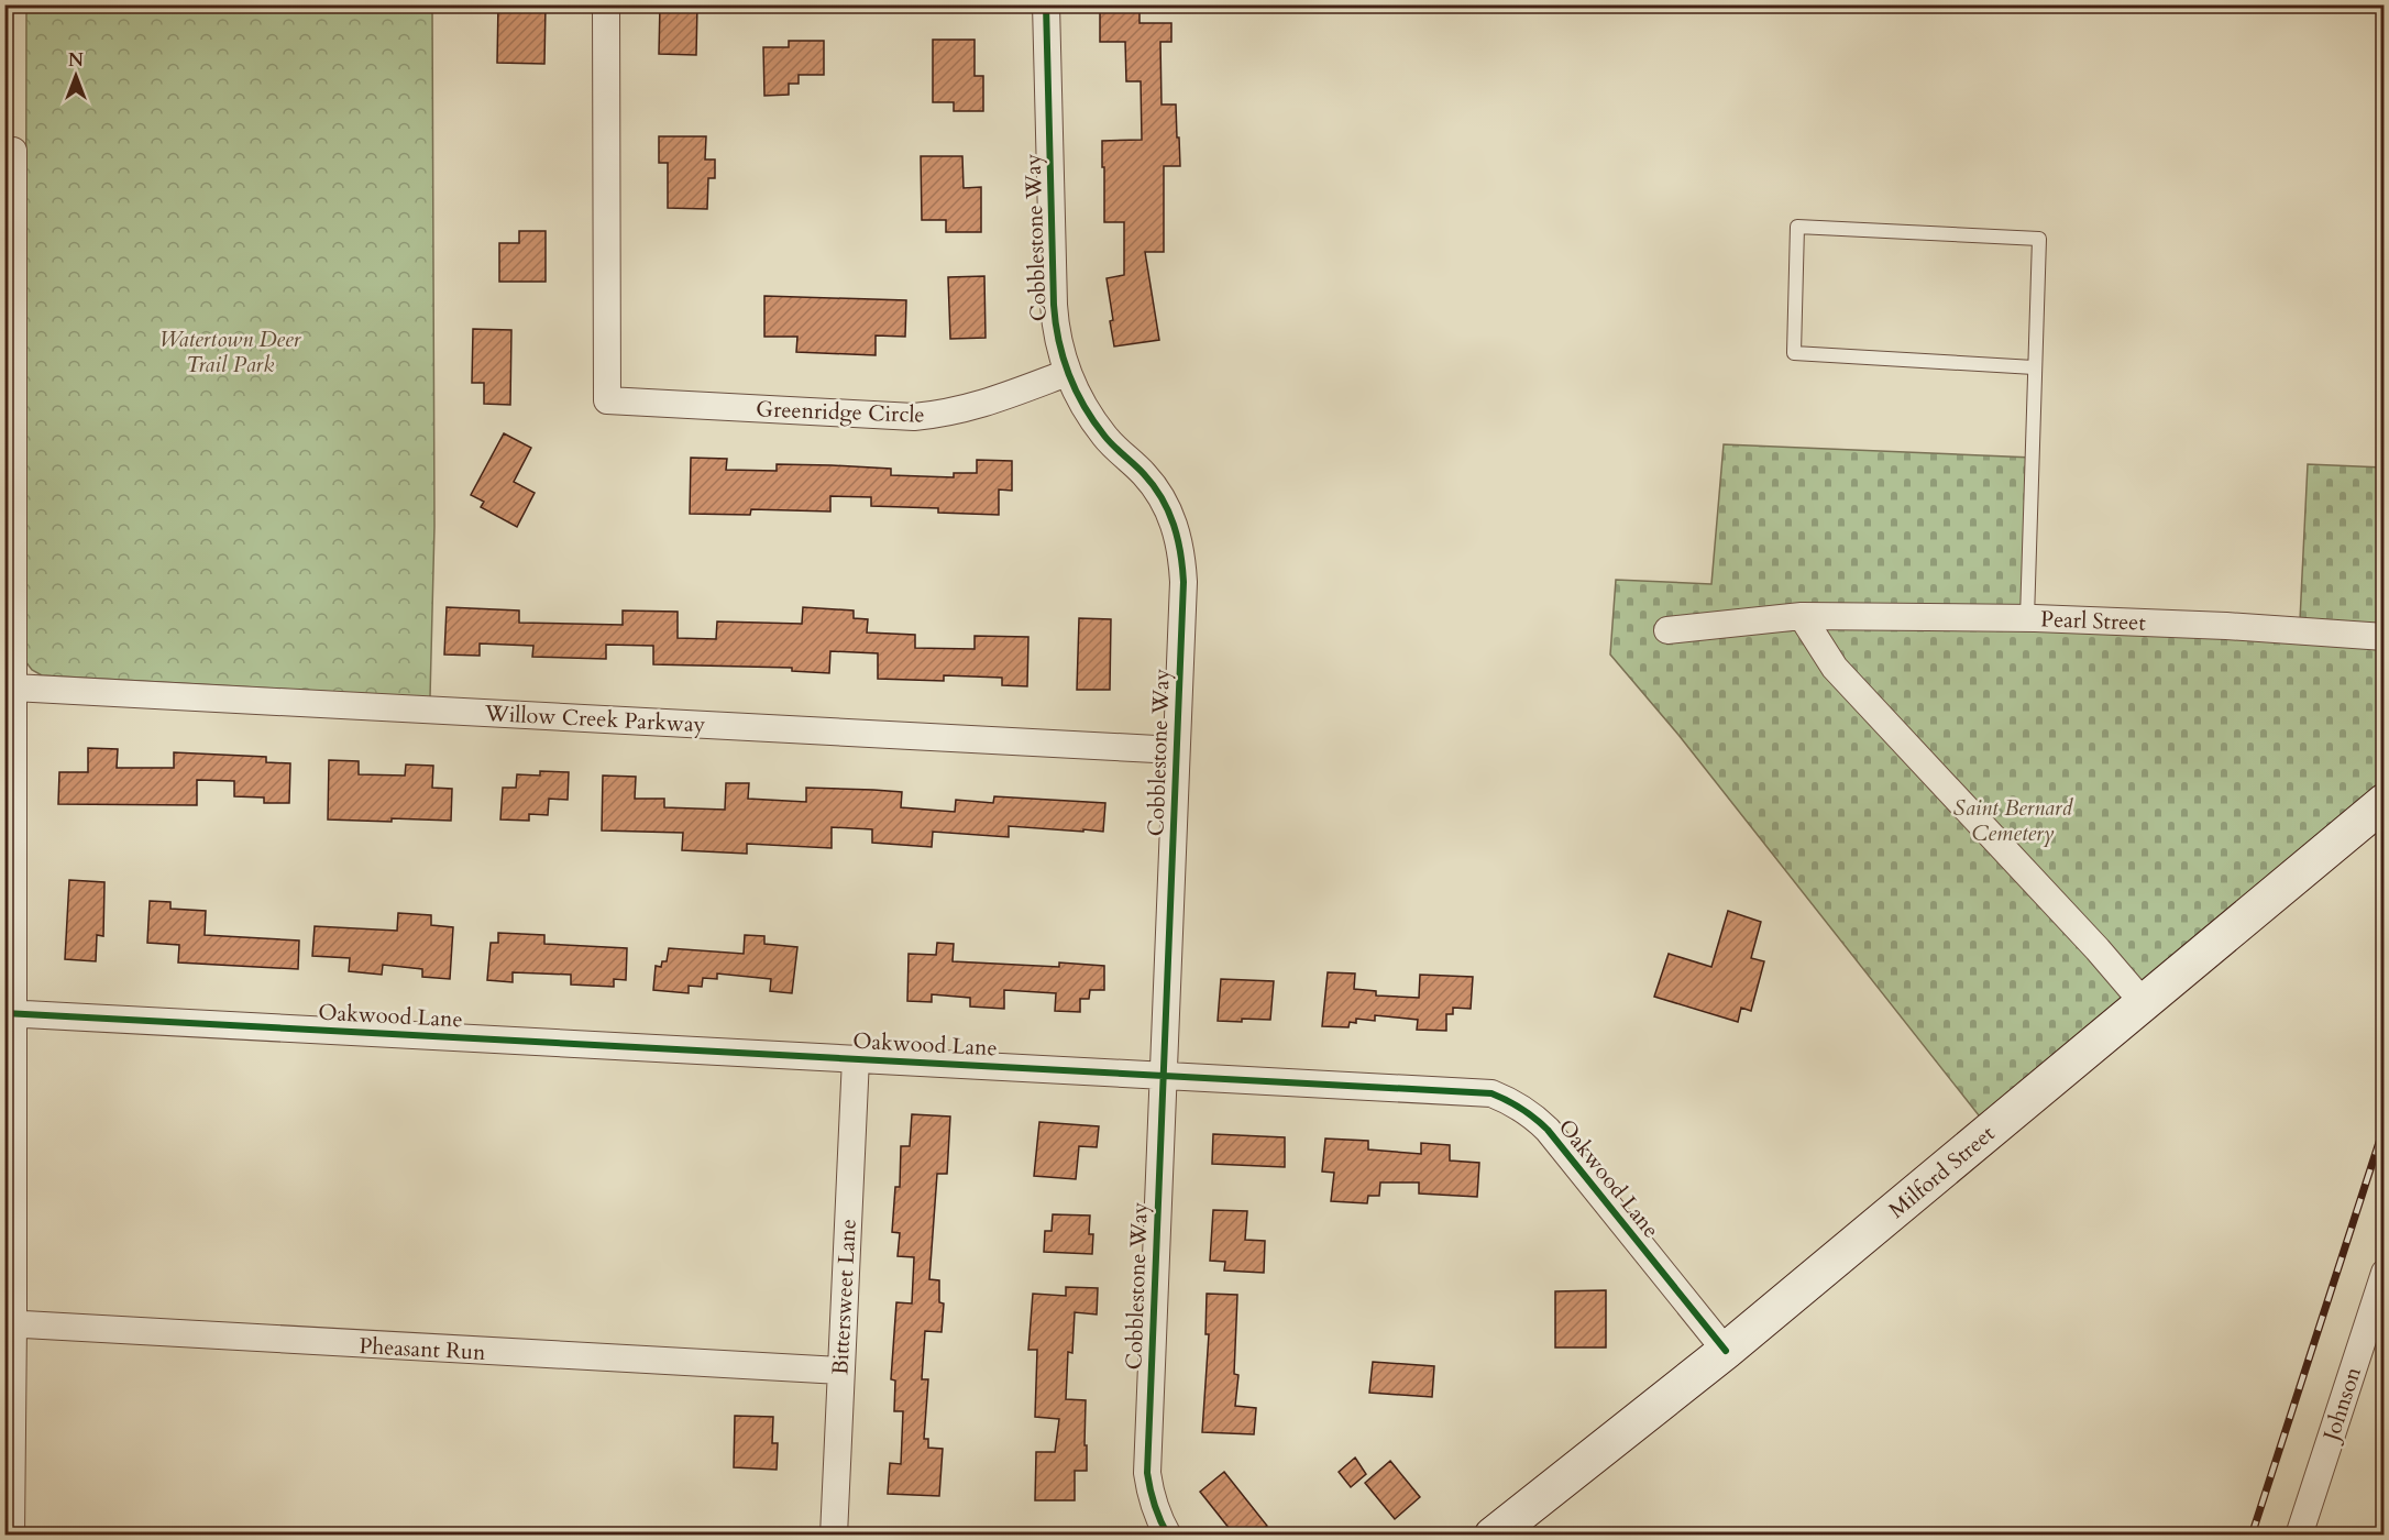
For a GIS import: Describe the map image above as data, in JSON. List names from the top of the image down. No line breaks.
{"streets":{"main road":["Milford Street"],"street":["Cobblestone Way","Greenridge Circle","Pearl Street","Willow Creek Parkway","Oakwood Lane","Bittersweet Lane","Pheasant Run","Johnson"]},"crossings":[["Cobblestone Way","Greenridge Circle"],["Cobblestone Way","Willow Creek Parkway"],["Cobblestone Way","Oakwood Lane"],["Oakwood Lane","Milford Street"],["Oakwood Lane","Bittersweet Lane"],["Bittersweet Lane","Pheasant Run"]],"parks":["Watertown Deer Trail Park","Saint Bernard Cemetery"],"north":"top"}
